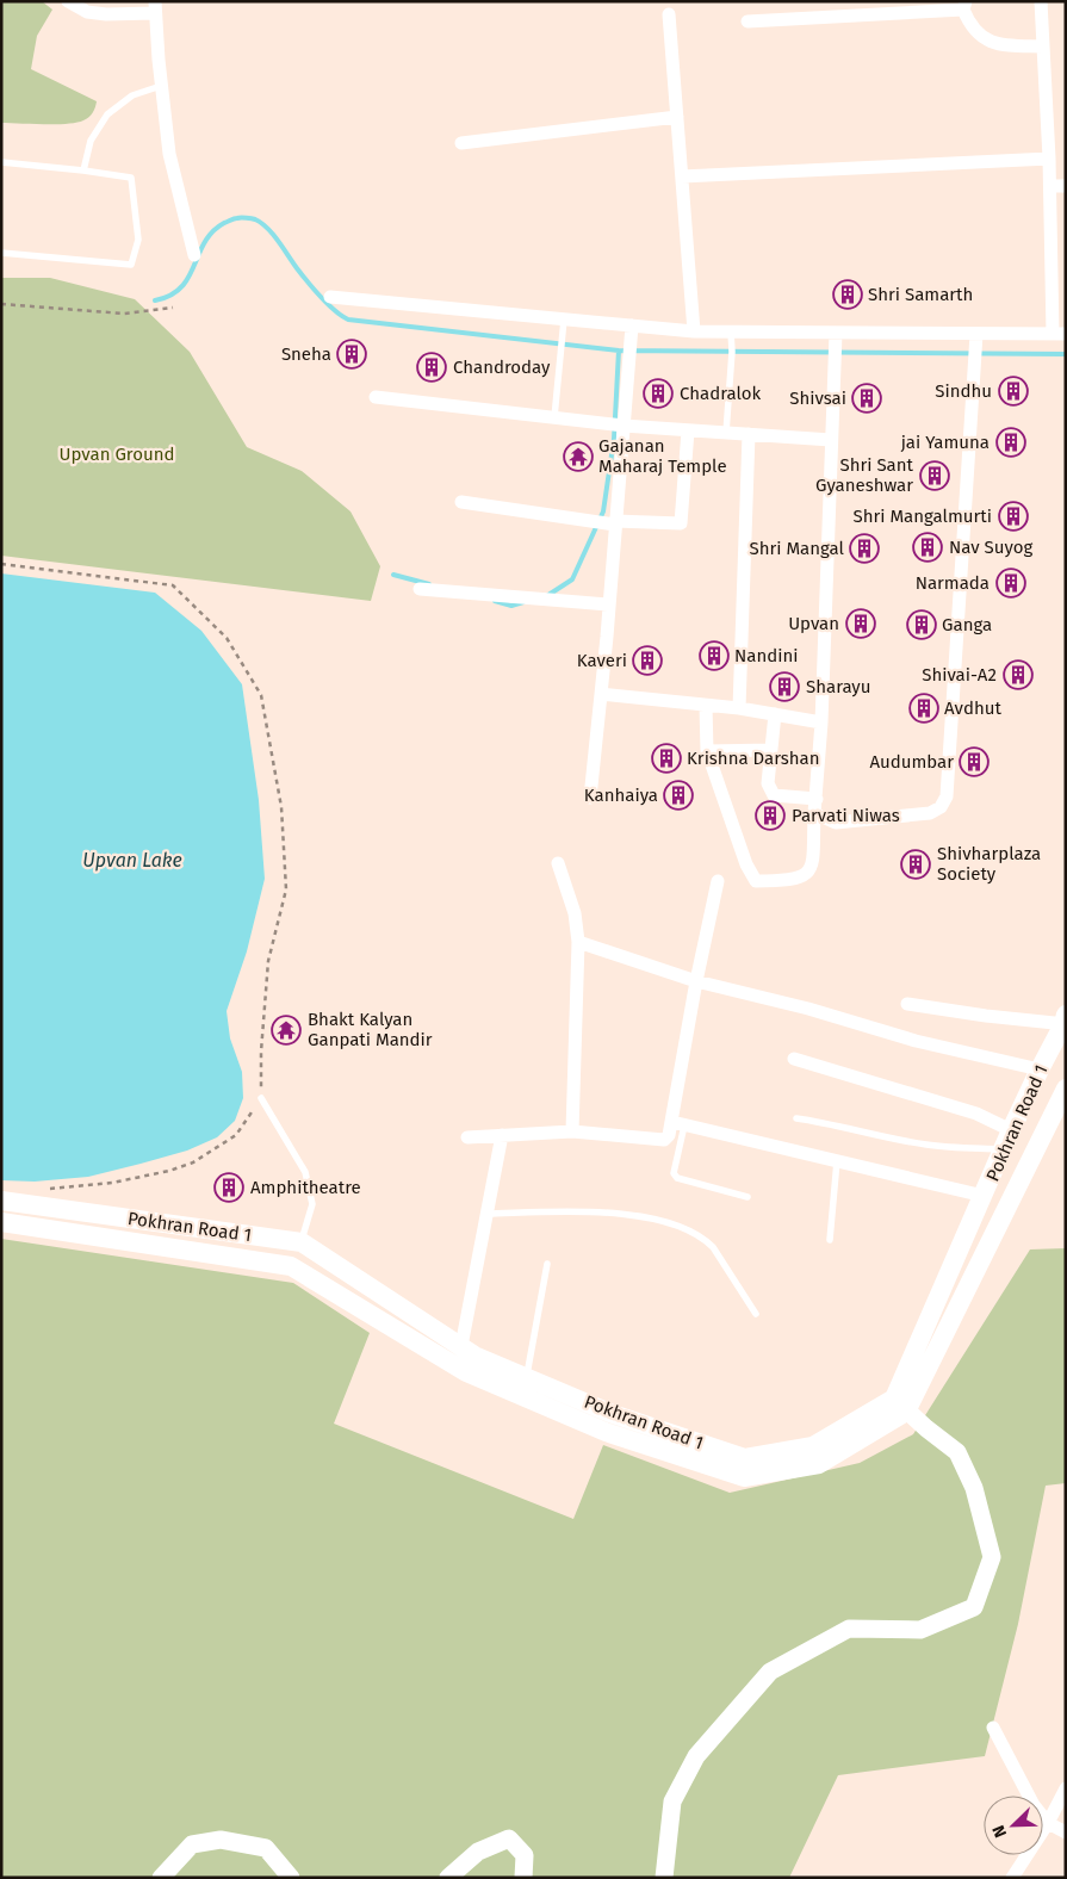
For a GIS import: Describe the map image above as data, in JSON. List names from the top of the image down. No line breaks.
{"streets":{"main road":["Pokhran Road 1"]},"water":["Upvan Lake"],"parks":["Upvan Ground"],"places":{"building":["Shri Samarth","Sneha","Chandroday","Sindhu","Chadralok","Shivsai","jai Yamuna","Shri Sant Gyaneshwar","Shri Mangalmurti","Nav Suyog","Shri Mangal","Narmada","Upvan","Ganga","Nandini","Kaveri","Shivai-A2","Sharayu","Avdhut","Krishna Darshan","Audumbar","Kanhaiya","Parvati Niwas","Shivharplaza Society","Amphitheatre"],"temple":["Gajanan Maharaj Temple","Bhakt Kalyan Ganpati Mandir"]},"north":"bottom left"}
